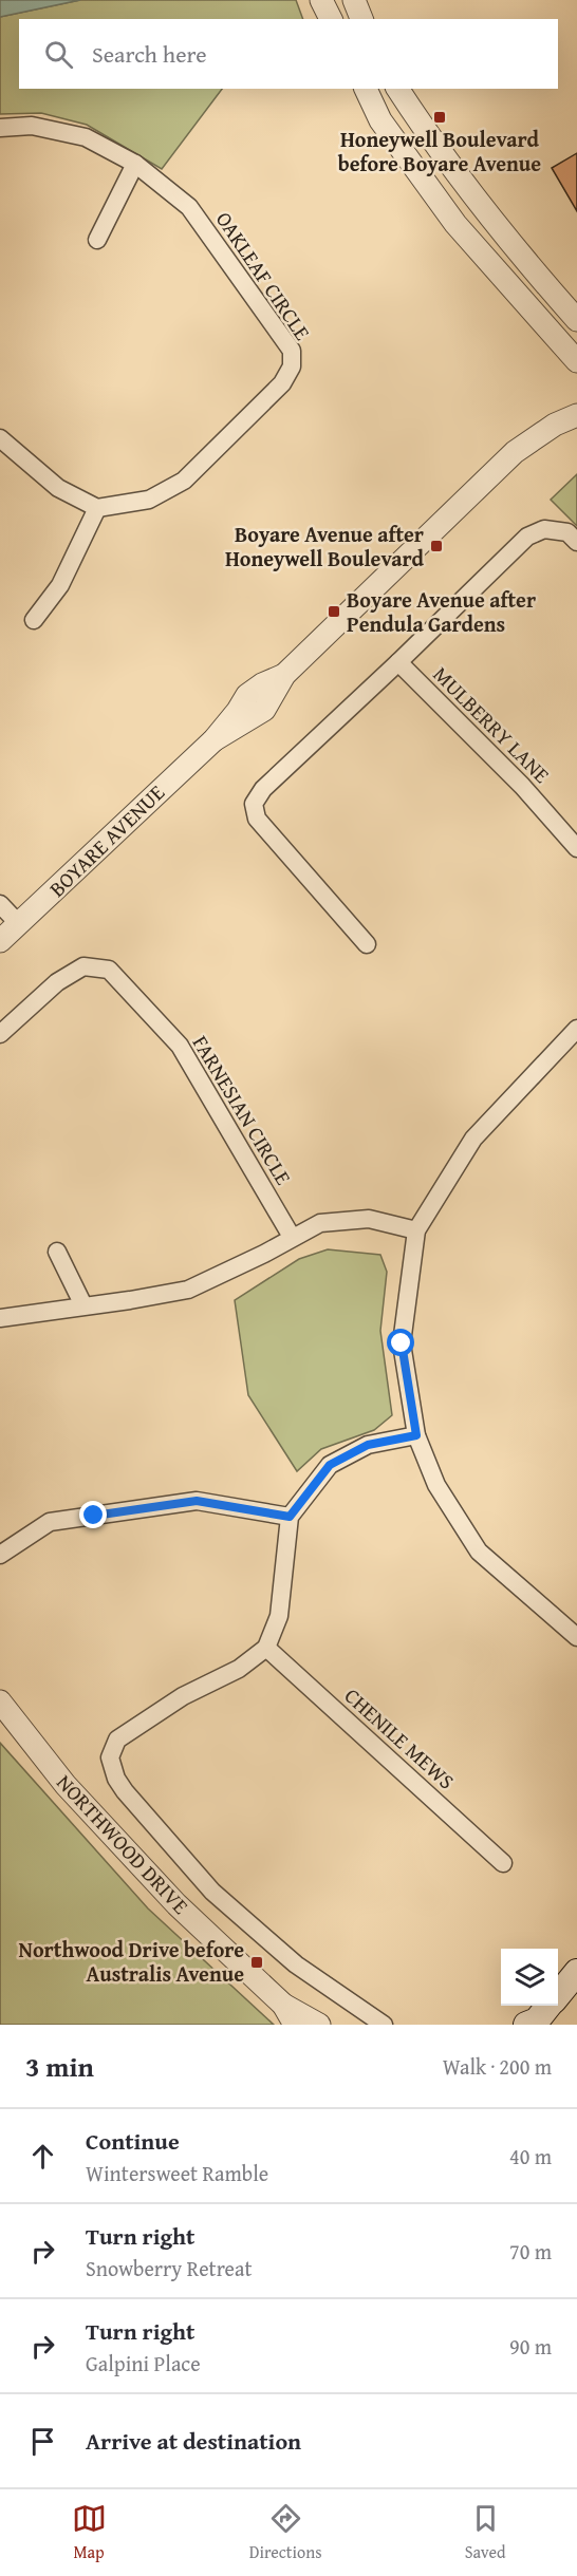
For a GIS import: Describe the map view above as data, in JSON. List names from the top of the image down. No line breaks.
{"streets":{"street":["OAKLEAF CIRCLE","MULBERRY LANE","BOYARE AVENUE","FARNESIAN CIRCLE","CHENILE MEWS","NORTHWOOD DRIVE"]},"places":{"transit":["Honeywell Boulevard before Boyare Avenue","Boyare Avenue after Honeywell Boulevard","Boyare Avenue after Pendula Gardens","Northwood Drive before Australis Avenue"]},"page":{"search":"Search here","heading":["3 min","Walk · 200 m"],"list":[["Continue","Wintersweet Ramble","40 m"],["Turn right","Snowberry Retreat","70 m"],["Turn right","Galpini Place","90 m"],"Arrive at destination"],"nav":["Map","Directions","Saved"]}}
